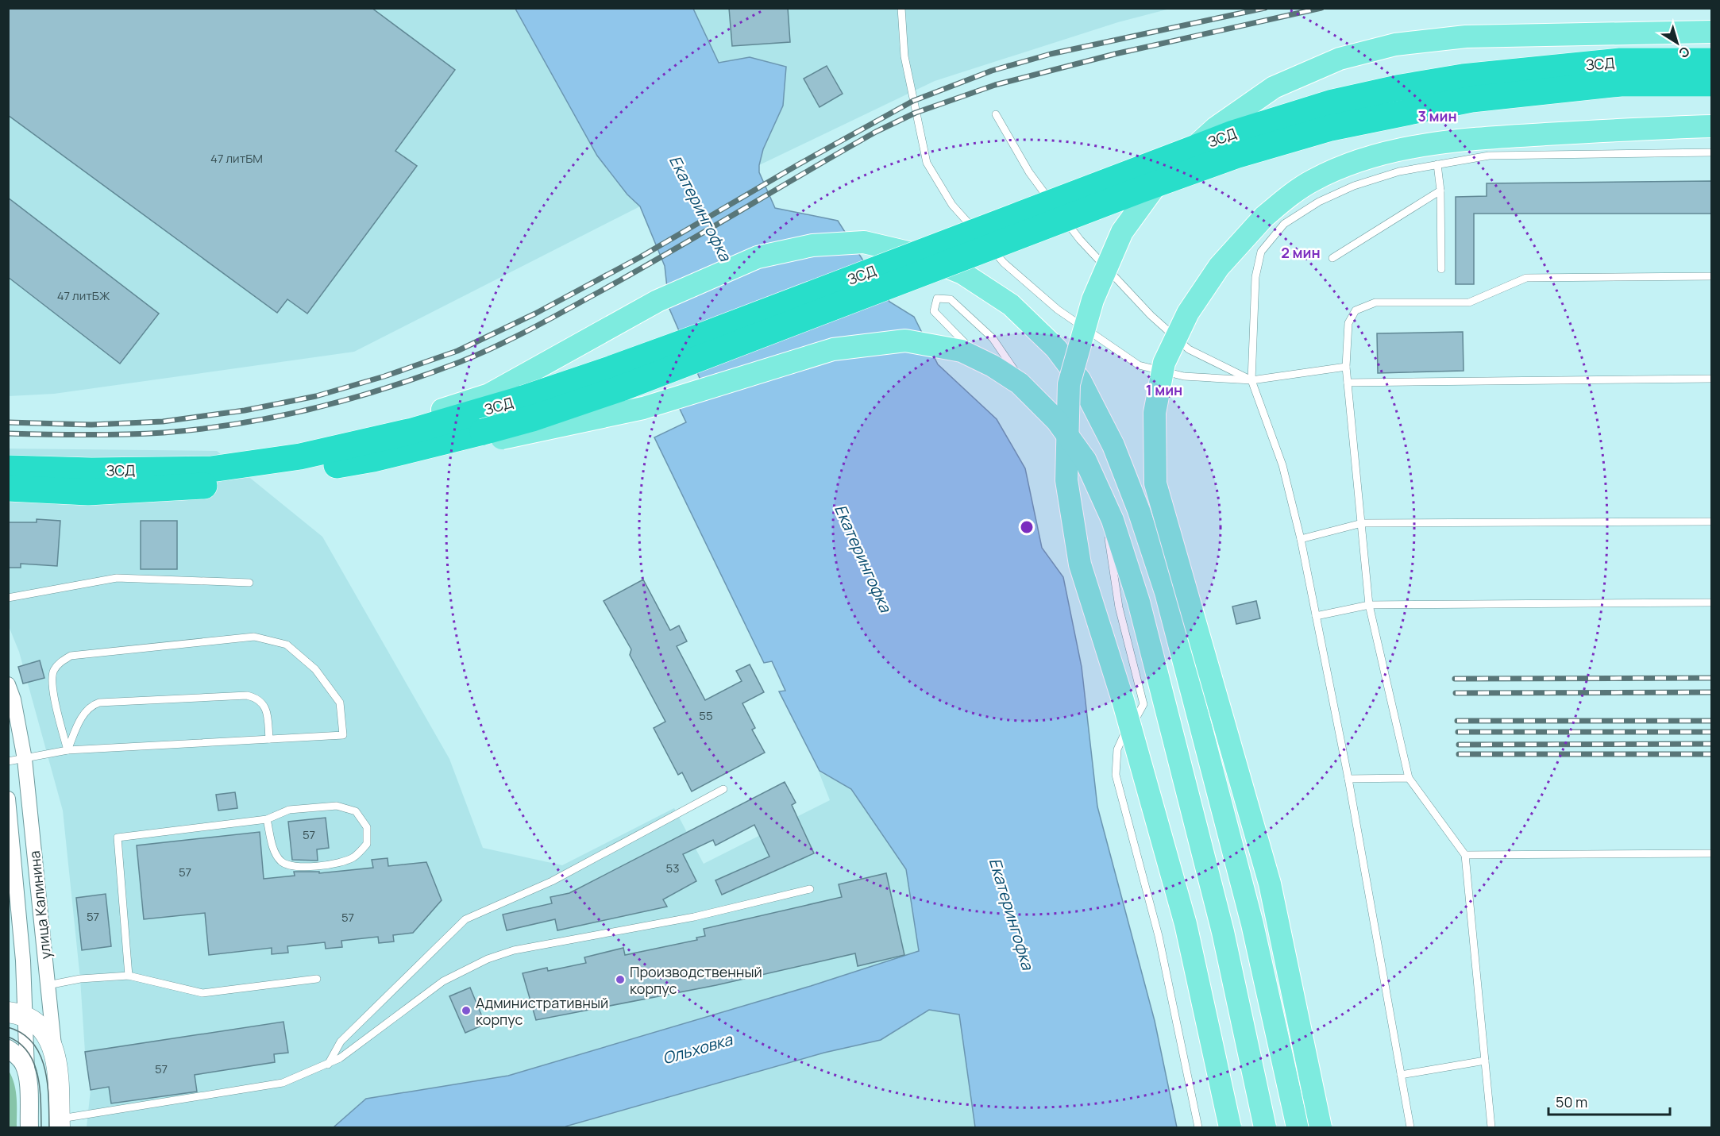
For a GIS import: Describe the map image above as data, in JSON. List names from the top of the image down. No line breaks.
{"streets":{"highway":["ЗСД"],"main road":["улица Калинина"]},"water":["Екатерингофка","Ольховка"],"places":["Производственный корпус","Административный корпус"],"house_numbers":["47 литБМ","47 литБЖ","55","57","53","57","57","57","57"],"scale_bar":"50 m","north":"bottom right","rings":["3 мин","2 мин","1 мин"]}
